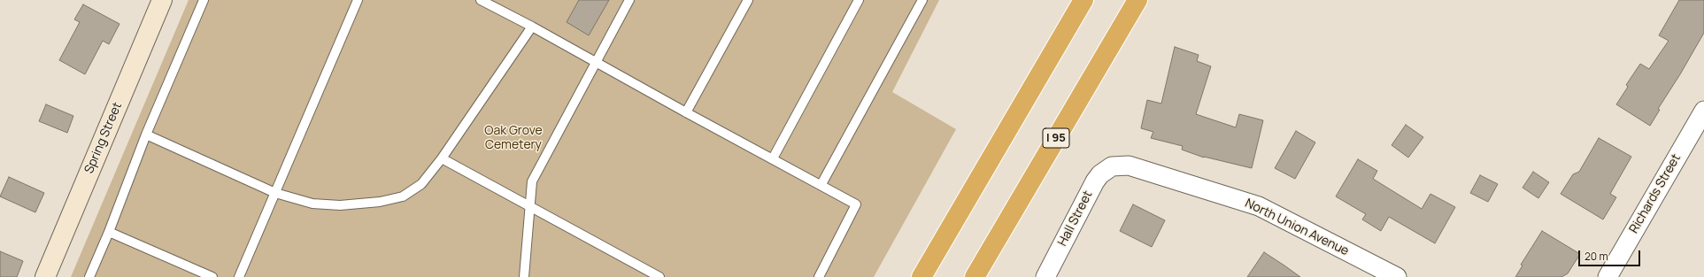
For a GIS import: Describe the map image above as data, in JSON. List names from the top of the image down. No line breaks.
{"streets":{"highway":["I 95"],"main road":["Spring Street"],"street":["Richards Street","Hall Street","North Union Avenue"]},"crossings":[["Hall Street","North Union Avenue"]],"parks":["Oak Grove Cemetery"],"scale_bar":"20 m"}
